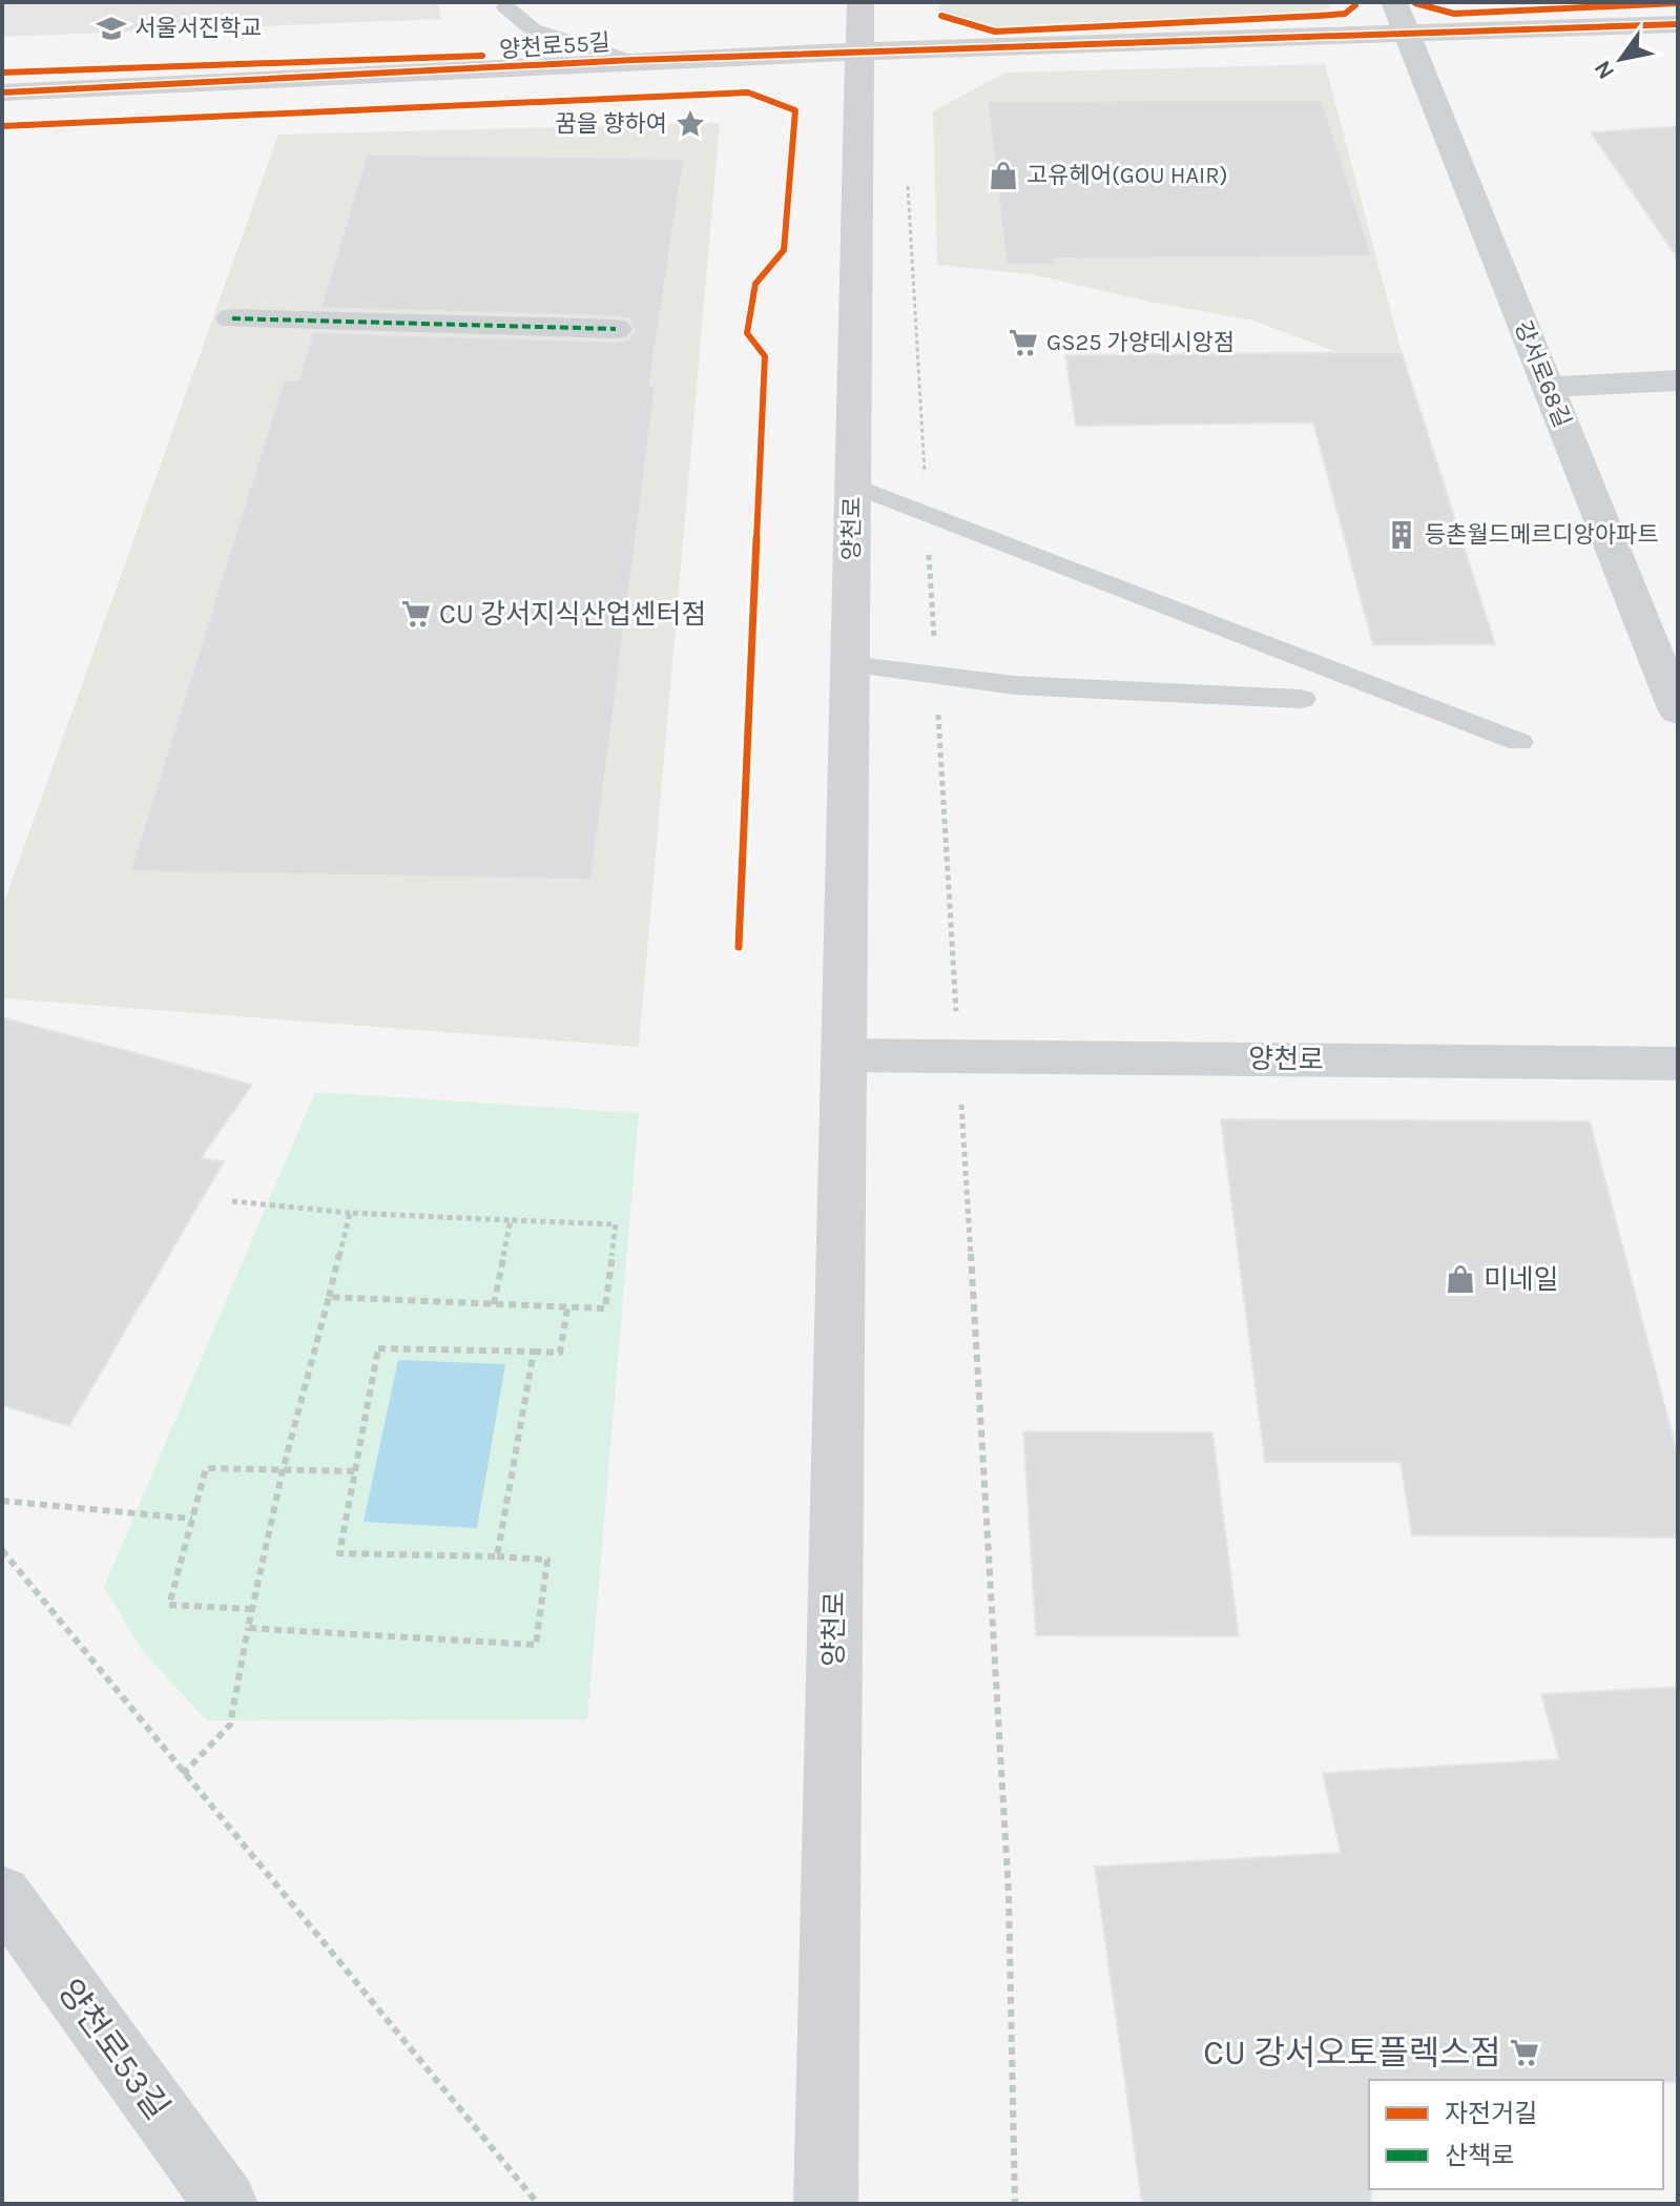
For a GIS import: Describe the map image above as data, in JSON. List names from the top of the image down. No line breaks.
{"streets":{"main road":["양천로55길","양천로"],"street":["강서로68길","양천로53길"]},"crossings":[["양천로55길","강서로68길"],["양천로55길","양천로"]],"places":{"school or university":["서울서진학교"],"place":["꿈을 향하여"],"shop":["고유헤어(GOU HAIR)","미네일"],"supermarket":["GS25 가양데시앙점","CU 강서지식산업센터점","CU 강서오토플렉스점"],"building":["등촌월드메르디앙아파트"]},"legend":["자전거길","산책로"],"north":"bottom left"}
